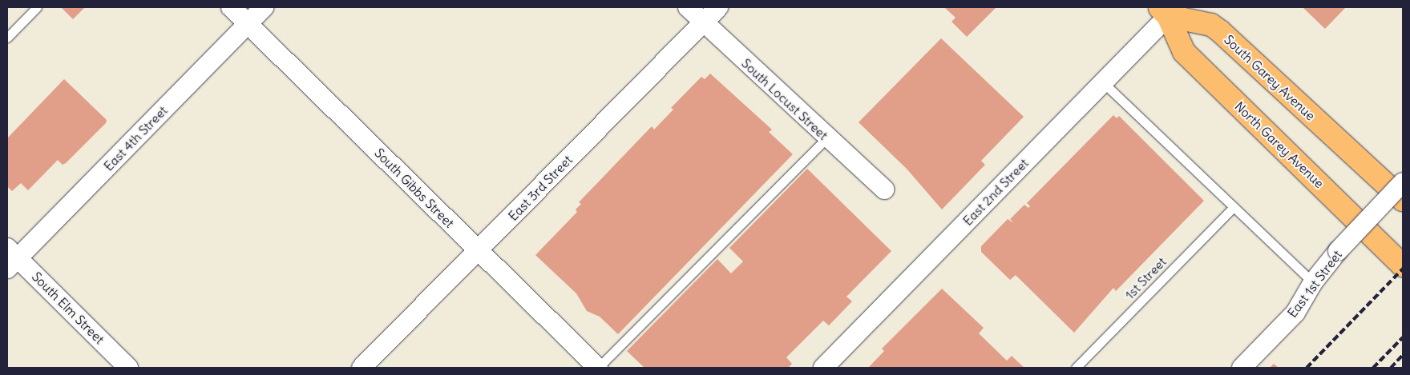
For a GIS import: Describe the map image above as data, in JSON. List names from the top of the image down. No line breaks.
{"streets":{"main road":["South Garey Avenue","North Garey Avenue"],"street":["South Locust Street","East 4th Street","South Gibbs Street","East 3rd Street","East 2nd Street","East 1st Street","South Elm Street"],"lane":["1st Street"]},"crossings":[["South Garey Avenue","North Garey Avenue"],["South Garey Avenue","East 2nd Street"],["South Locust Street","East 3rd Street"],["East 4th Street","South Gibbs Street"],["East 4th Street","South Elm Street"],["North Garey Avenue","East 2nd Street"],["South Gibbs Street","East 3rd Street"]]}
